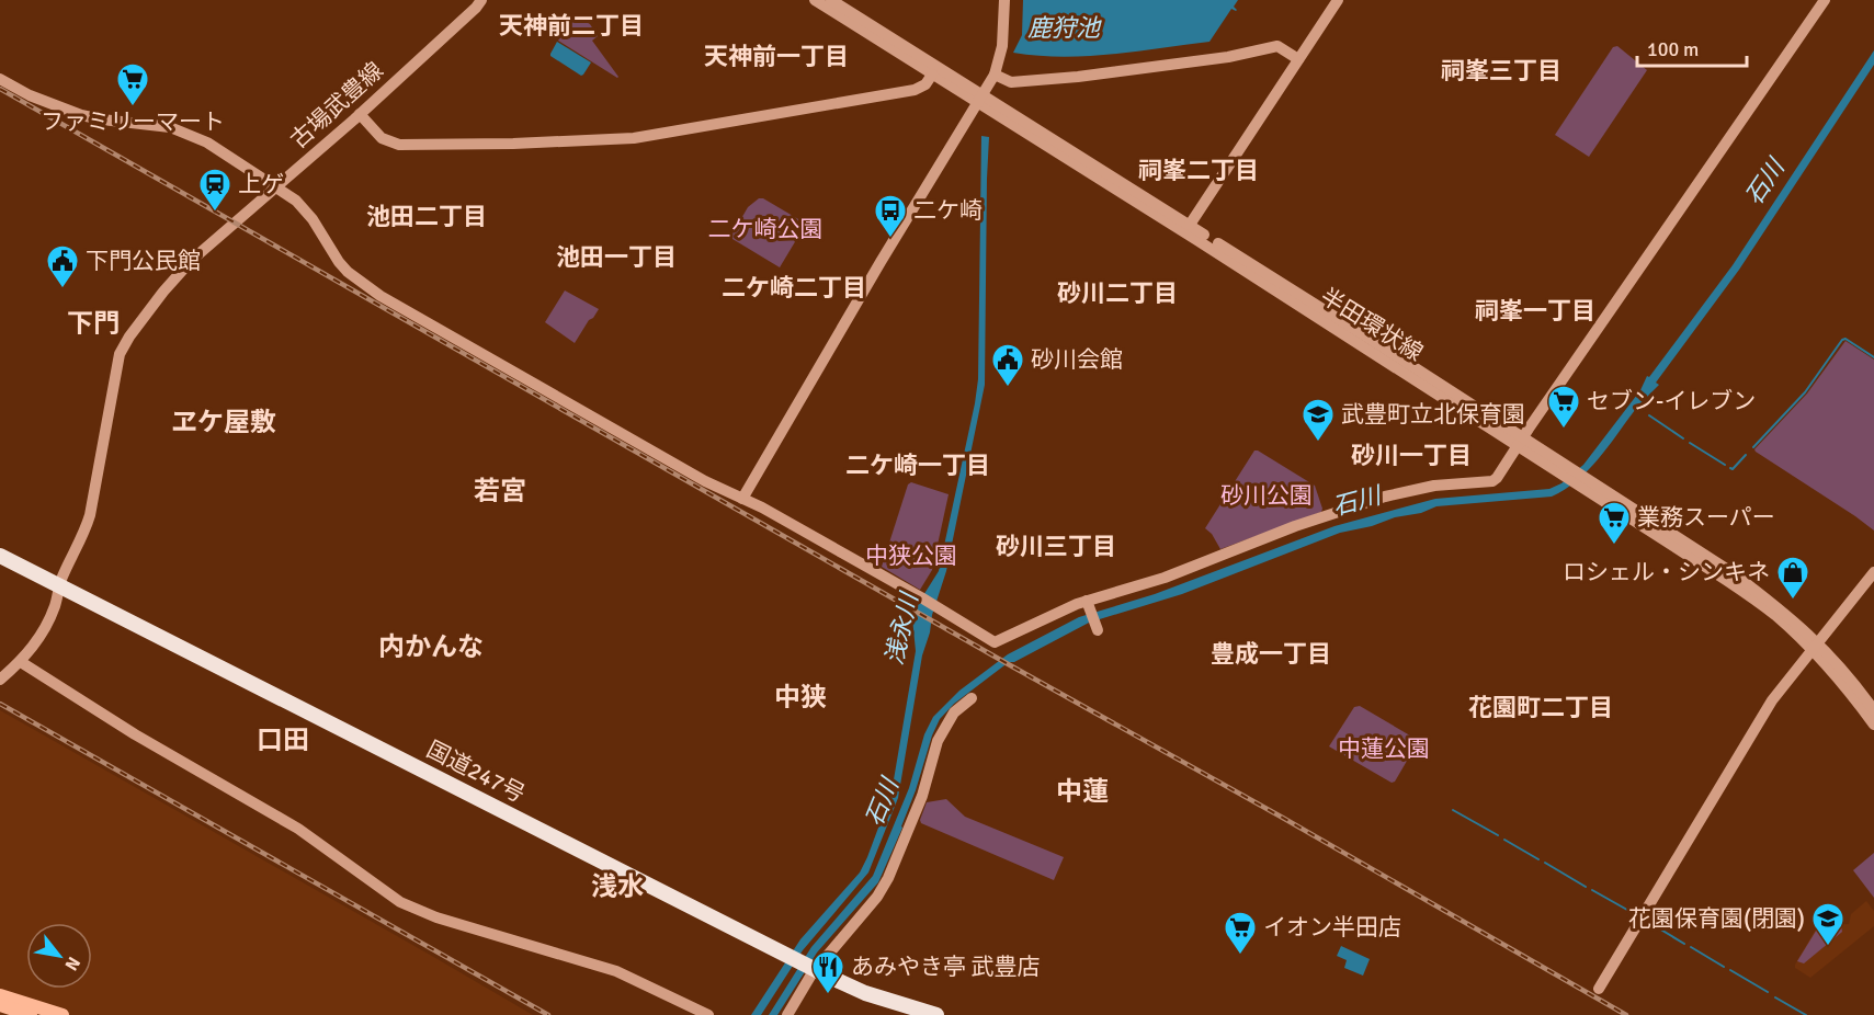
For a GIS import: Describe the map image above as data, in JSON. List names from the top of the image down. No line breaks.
{"streets":{"highway":["国道247号"],"street":["古場武豊線","半田環状線"]},"crossings":[["古場武豊線","国道247号"]],"districts":["天神前二丁目","天神前一丁目","祠峯三丁目","祠峯二丁目","池田二丁目","池田一丁目","二ケ崎二丁目","砂川二丁目","祠峯一丁目","下門","ヱケ屋敷","砂川一丁目","二ケ崎一丁目","若宮","砂川三丁目","内かんな","豊成一丁目","中狭","花園町二丁目","口田","中蓮","浅水"],"water":["鹿狩池","石川","浅永川"],"parks":["二ケ崎公園","砂川公園","中狭公園","中蓮公園"],"places":{"supermarket":["ファミリーマート","セブン-イレブン","業務スーパー","イオン半田店"],"station":["上ゲ"],"bus stop":["二ケ崎"],"public building":["下門公民館","砂川会館"],"school or university":["武豊町立北保育園","花園保育園(閉園)"],"shop":["ロシェル・シンキネ"],"restaurant":["あみやき亭 武豊店"]},"scale_bar":"100 m","north":"bottom right"}
